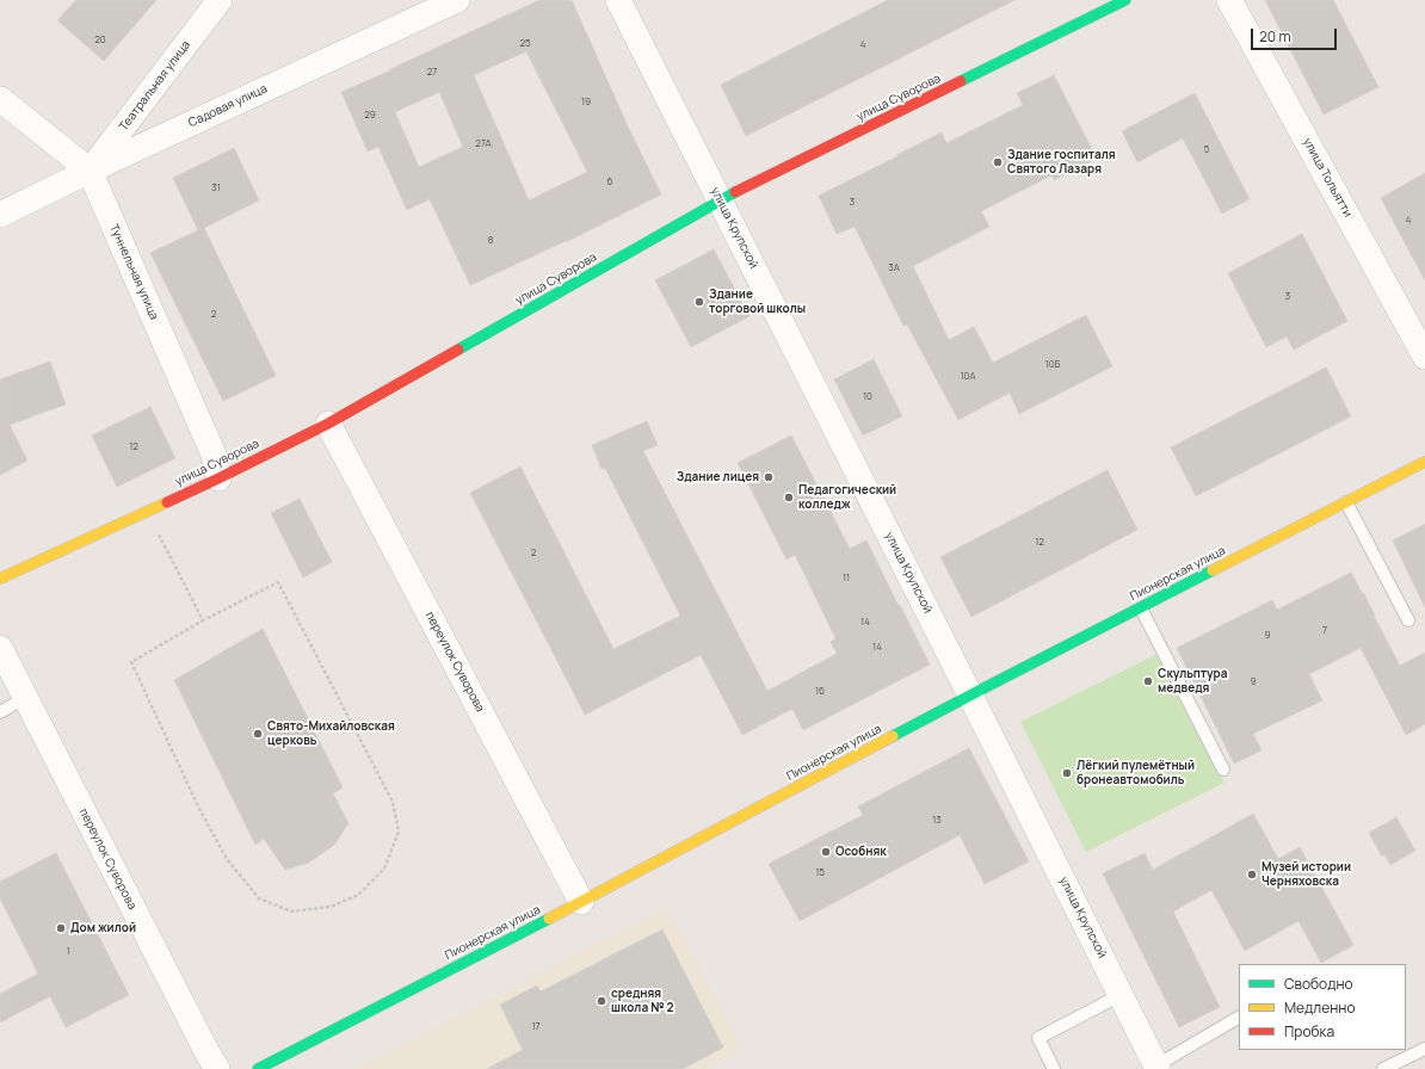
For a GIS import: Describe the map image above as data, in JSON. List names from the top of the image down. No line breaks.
{"streets":{"street":["Театральная улица","улица Суворова","Садовая улица","улица Тольятти","улица Крупской","Туннельная улица","Пионерская улица","переулок Суворова"]},"crossings":[["Театральная улица","Садовая улица"],["Театральная улица","Туннельная улица"],["улица Суворова","улица Крупской"],["улица Суворова","Туннельная улица"],["улица Суворова","переулок Суворова"],["Садовая улица","Туннельная улица"],["улица Крупской","Пионерская улица"],["Пионерская улица","переулок Суворова"]],"places":["Здание госпиталя Святого Лазаря","Здание торговой школы","Здание лицея","Педагогический колледж","Скульптура медведя","Свято-Михайловская церковь","Лёгкий пулемётный бронеавтомобиль","Особняк","Музей истории Черняховска","Дом жилой","средняя школа № 2"],"house_numbers":["20","25","4","27","19","29","27А","5","6","31","3","4","8","3А","3","2","10Б","10А","10","12","12","2","11","14","7","9","14","9","16","13","15","1","17"],"legend":["Свободно","Медленно","Пробка"],"scale_bar":"20 m"}
